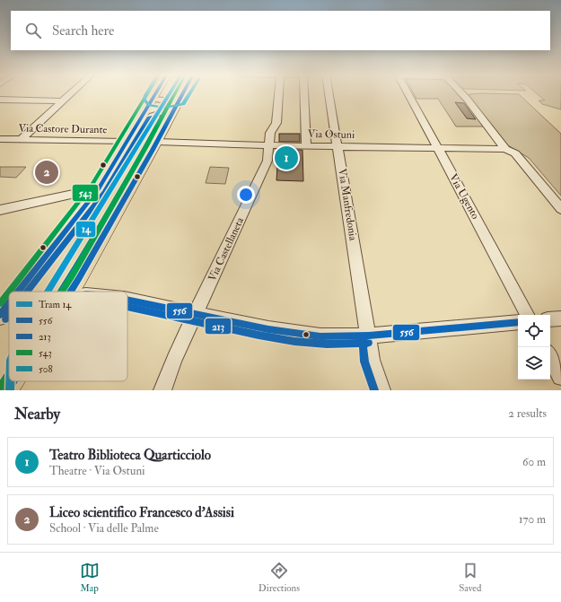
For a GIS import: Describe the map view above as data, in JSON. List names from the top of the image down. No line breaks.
{"streets":{"street":["Via Castore Durante","Via Ostuni","Via Ugento","Via Manfredonia","Via Castellaneta"]},"crossings":[["Via Ostuni","Via Ugento"],["Via Ostuni","Via Manfredonia"],["Via Ostuni","Via Castellaneta"]],"lines":["tram line 14","transit line 556","transit line 543","transit line 508","transit line 213"],"legend":["Tram 14","556","213","543","508"],"page":{"search":"Search here","pins":["1","2"],"heading":["Nearby","2 results"],"list":[{"mark":"1","name":"Teatro Biblioteca Quarticciolo","note":"Theatre · Via Ostuni","value":"60 m"},{"mark":"2","name":"Liceo scientifico Francesco d'Assisi","note":"School · Via delle Palme","value":"170 m"}],"nav":["Map","Directions","Saved"]}}
